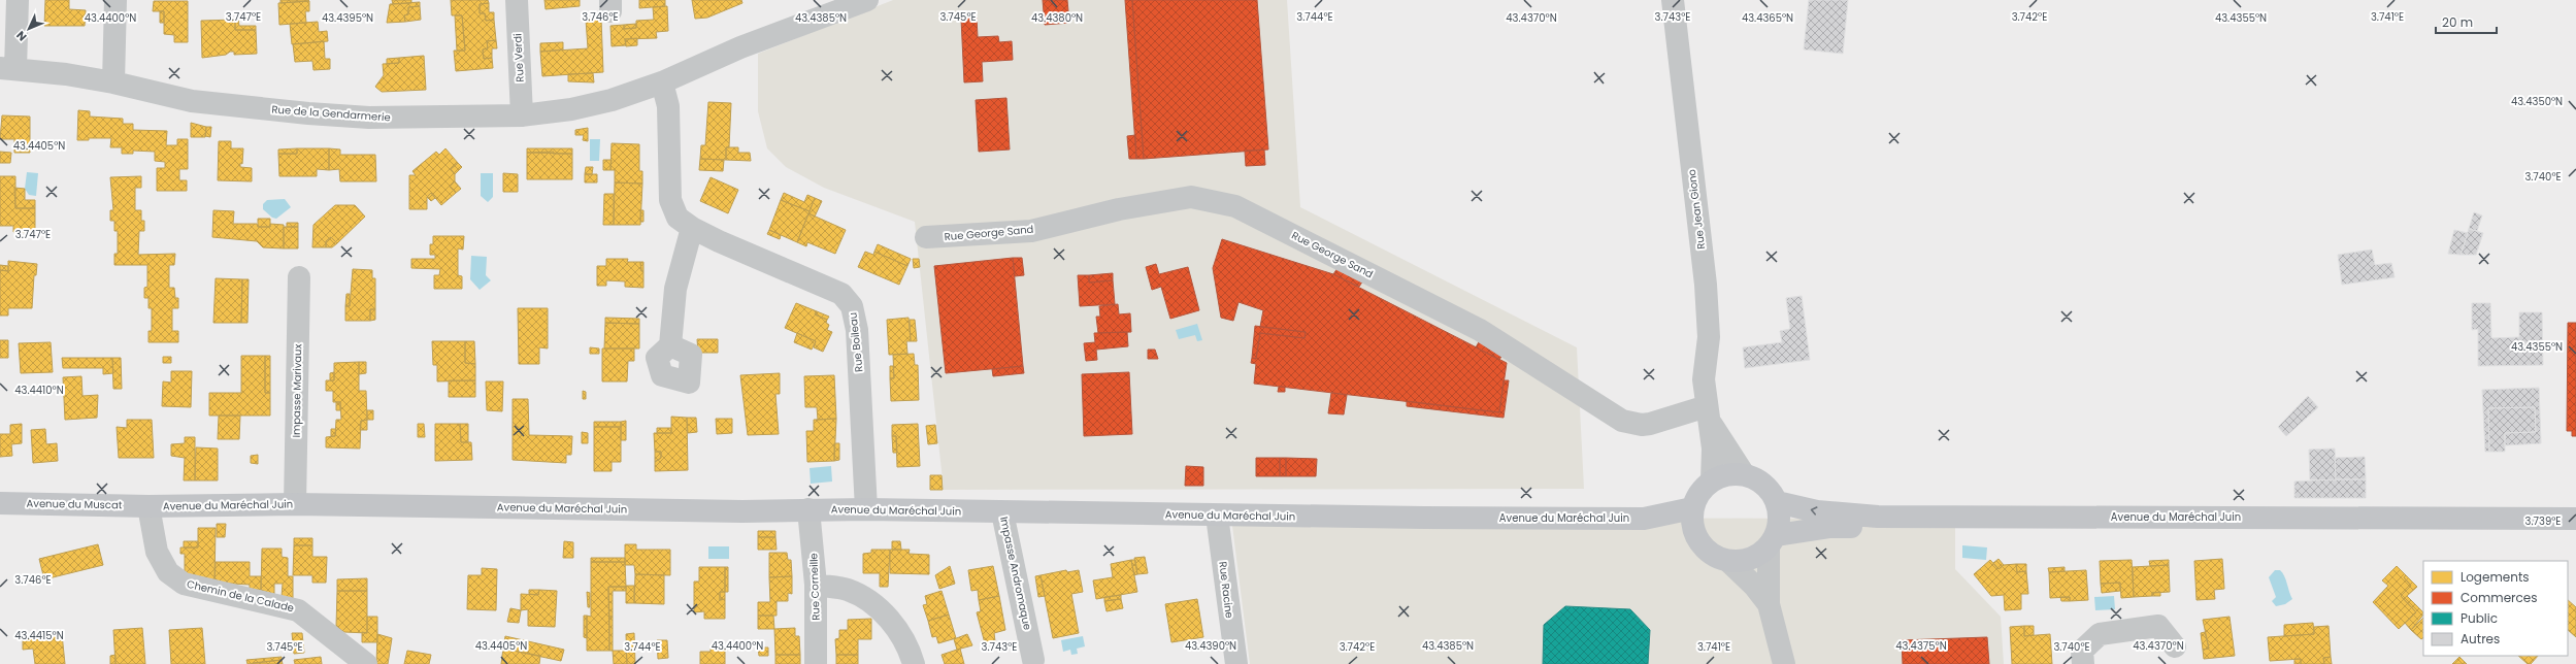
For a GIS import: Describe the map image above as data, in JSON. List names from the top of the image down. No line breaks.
{"streets":{"main road":["Avenue du Muscat","Avenue du Maréchal Juin"],"street":["Rue Verdi","Rue de la Gendarmerie","Rue Jean Giono","Rue George Sand","Rue Boileau","Impasse Marivaux","Impasse Andromaque","Rue Corneille","Rue Racine","Chemin de la Calade"]},"crossings":[["Rue Verdi","Rue de la Gendarmerie"],["Rue de la Gendarmerie","Rue Boileau"],["Rue Jean Giono","Rue George Sand"],["Rue Jean Giono","Avenue du Maréchal Juin"],["Rue Boileau","Avenue du Maréchal Juin"],["Impasse Marivaux","Avenue du Maréchal Juin"],["Avenue du Muscat","Avenue du Maréchal Juin"],["Avenue du Muscat","Chemin de la Calade"],["Avenue du Maréchal Juin","Impasse Andromaque"],["Avenue du Maréchal Juin","Rue Corneille"],["Avenue du Maréchal Juin","Rue Racine"],["Avenue du Maréchal Juin","Chemin de la Calade"]],"legend":["Logements","Commerces","Public","Autres"],"scale_bar":"20 m","north":"bottom left","coordinates":["3.747°E","3.746°E","3.745°E","3.744°E","3.743°E","3.742°E","3.741°E","43.4400°N","43.4395°N","43.4385°N","43.4380°N","43.4370°N","43.4365°N","43.4355°N","43.4350°N","43.4405°N","3.740°E","43.4410°N","3.739°E","43.4415°N","43.4390°N","43.4375°N"]}
